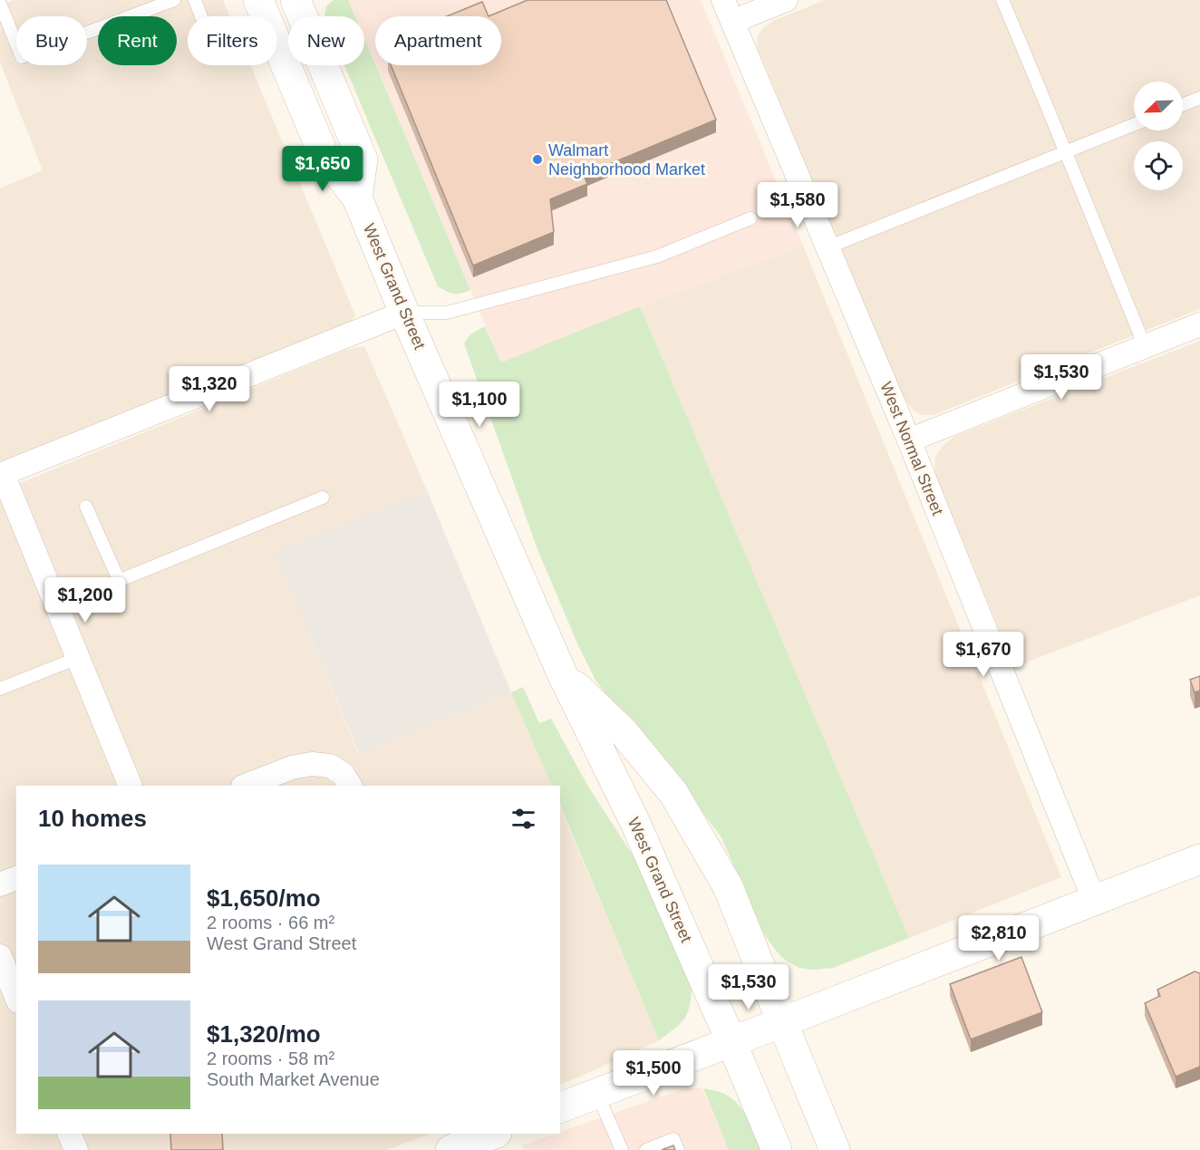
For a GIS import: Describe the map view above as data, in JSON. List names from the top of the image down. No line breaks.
{"streets":{"main road":["West Grand Street"],"street":["West Normal Street"]},"places":["Walmart Neighborhood Market"],"north":"bottom left","page":{"chip":["Buy","Rent","Filters","New","Apartment"],"price":["$1,650","$1,580","$1,530","$1,320","$1,100","$1,200","$1,670","$2,810","$1,530","$1,500"],"heading":"10 homes","list":[{"name":"$1,650/mo","note":"2 rooms · 66 m² · West Grand Street"},{"name":"$1,320/mo","note":"2 rooms · 58 m² · South Market Avenue"}]}}
